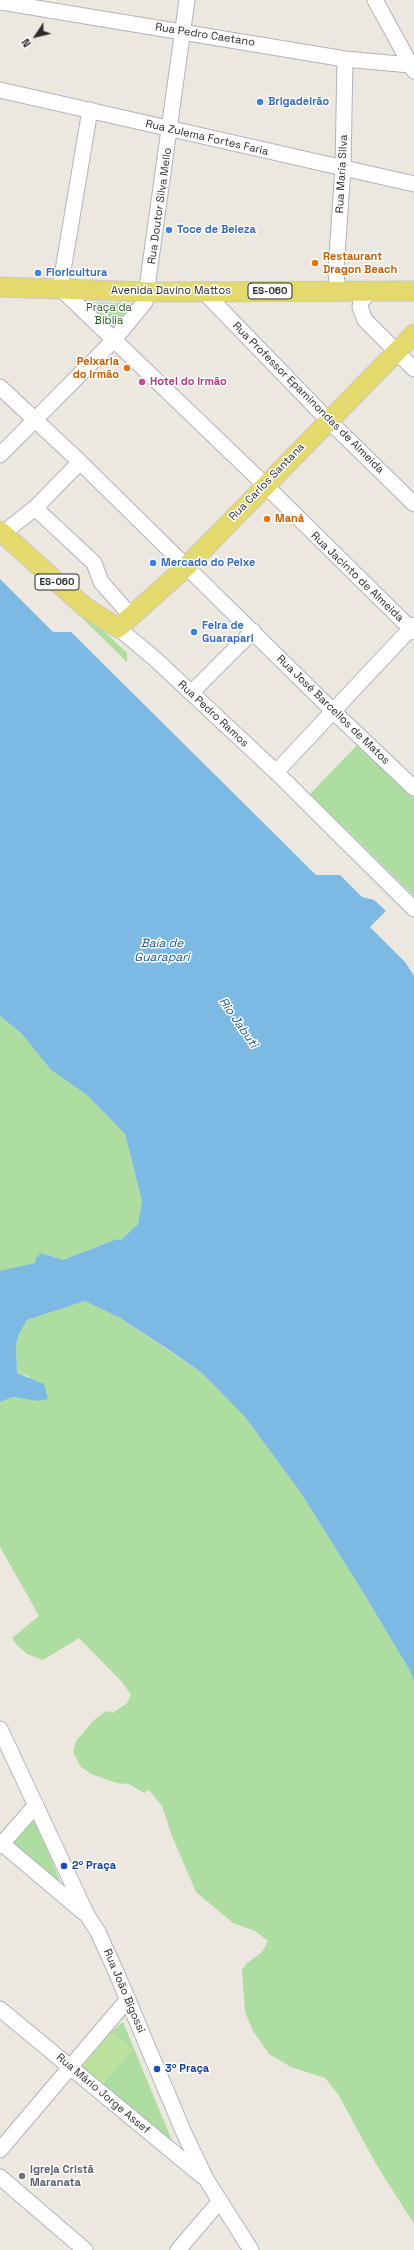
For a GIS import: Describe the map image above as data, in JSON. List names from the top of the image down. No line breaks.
{"streets":{"main road":["Avenida Davino Mattos","ES-060","Rua Carlos Santana","Rua Pedro Ramos"],"street":["Rua Pedro Caetano","Rua Zulema Fortes Faria","Rua Maria Silva","Rua Doutor Silva Mello","Rua Professor Epaminondas de Almeida","Rua Jacinto de Almeida","Rua José Barcellos de Matos","Rua João Bigossi","Rua Mário Jorge Assef"]},"crossings":[["Rua Pedro Caetano","Rua Maria Silva"],["Rua Pedro Caetano","Rua Doutor Silva Mello"],["Rua Zulema Fortes Faria","Rua Maria Silva"],["Rua Zulema Fortes Faria","Rua Doutor Silva Mello"],["Rua Maria Silva","Avenida Davino Mattos"],["Rua Doutor Silva Mello","Avenida Davino Mattos"],["Rua Doutor Silva Mello","Rua Jacinto de Almeida"],["Rua Doutor Silva Mello","Rua José Barcellos de Matos"],["Avenida Davino Mattos","Rua Professor Epaminondas de Almeida"],["Avenida Davino Mattos","Rua Jacinto de Almeida"],["Rua Professor Epaminondas de Almeida","Rua Carlos Santana"],["Rua Carlos Santana","Rua Jacinto de Almeida"],["Rua Carlos Santana","Rua José Barcellos de Matos"],["Rua Carlos Santana","Rua Pedro Ramos"],["Rua João Bigossi","Rua Mário Jorge Assef"]],"water":["Baía de Guarapari","Rio Jabuti"],"parks":["Praça da Biblia"],"places":["Brigadeirão","Toce de Beleza","Restaurant Dragon Beach","Floricultura","Peixaria do Irmão","Hotel do Irmão","Maná","Mercado do Peixe","Feira de Guarapari","2º Praça","3º Praça","Igreja Cristã Maranata"],"north":"bottom left"}
